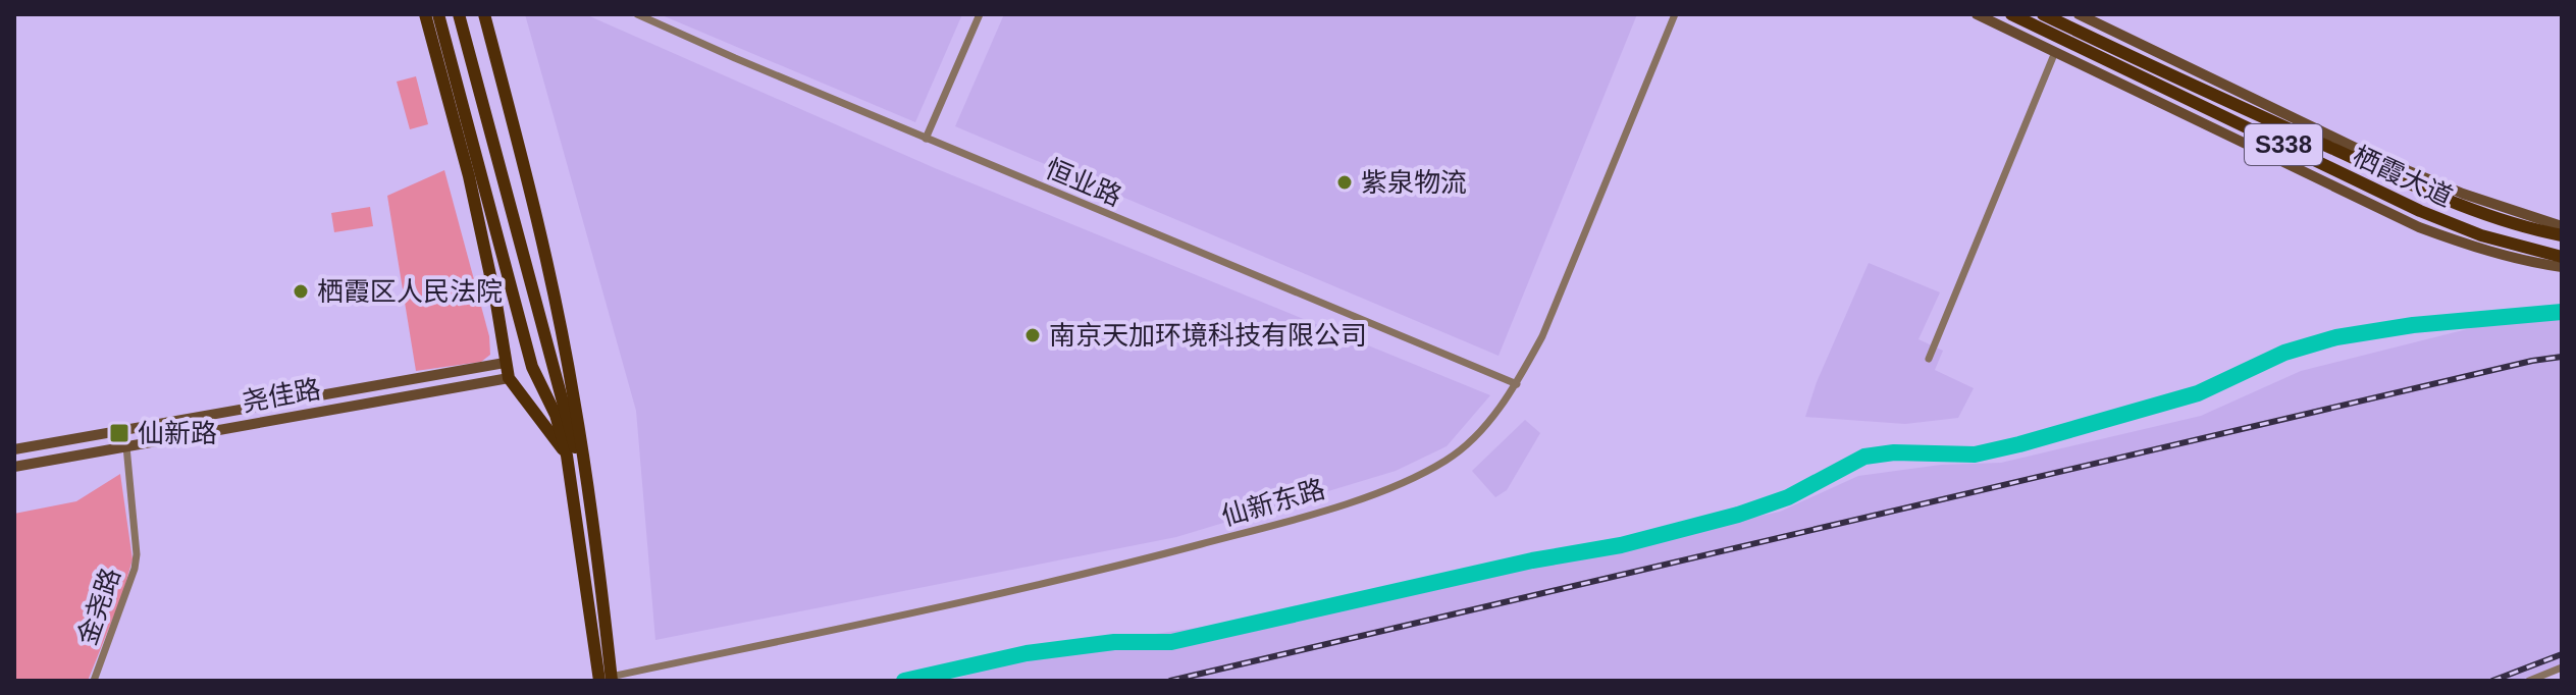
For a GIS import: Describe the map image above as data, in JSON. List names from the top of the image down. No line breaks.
{"streets":{"main road":["S338","栖霞大道"],"street":["恒业路","尧佳路","仙新东路","金尧路"]},"crossings":[["恒业路","仙新东路"],["尧佳路","金尧路"]],"places":{"other":["紫泉物流","栖霞区人民法院","南京天加环境科技有限公司"],"transit":["仙新路"]}}
